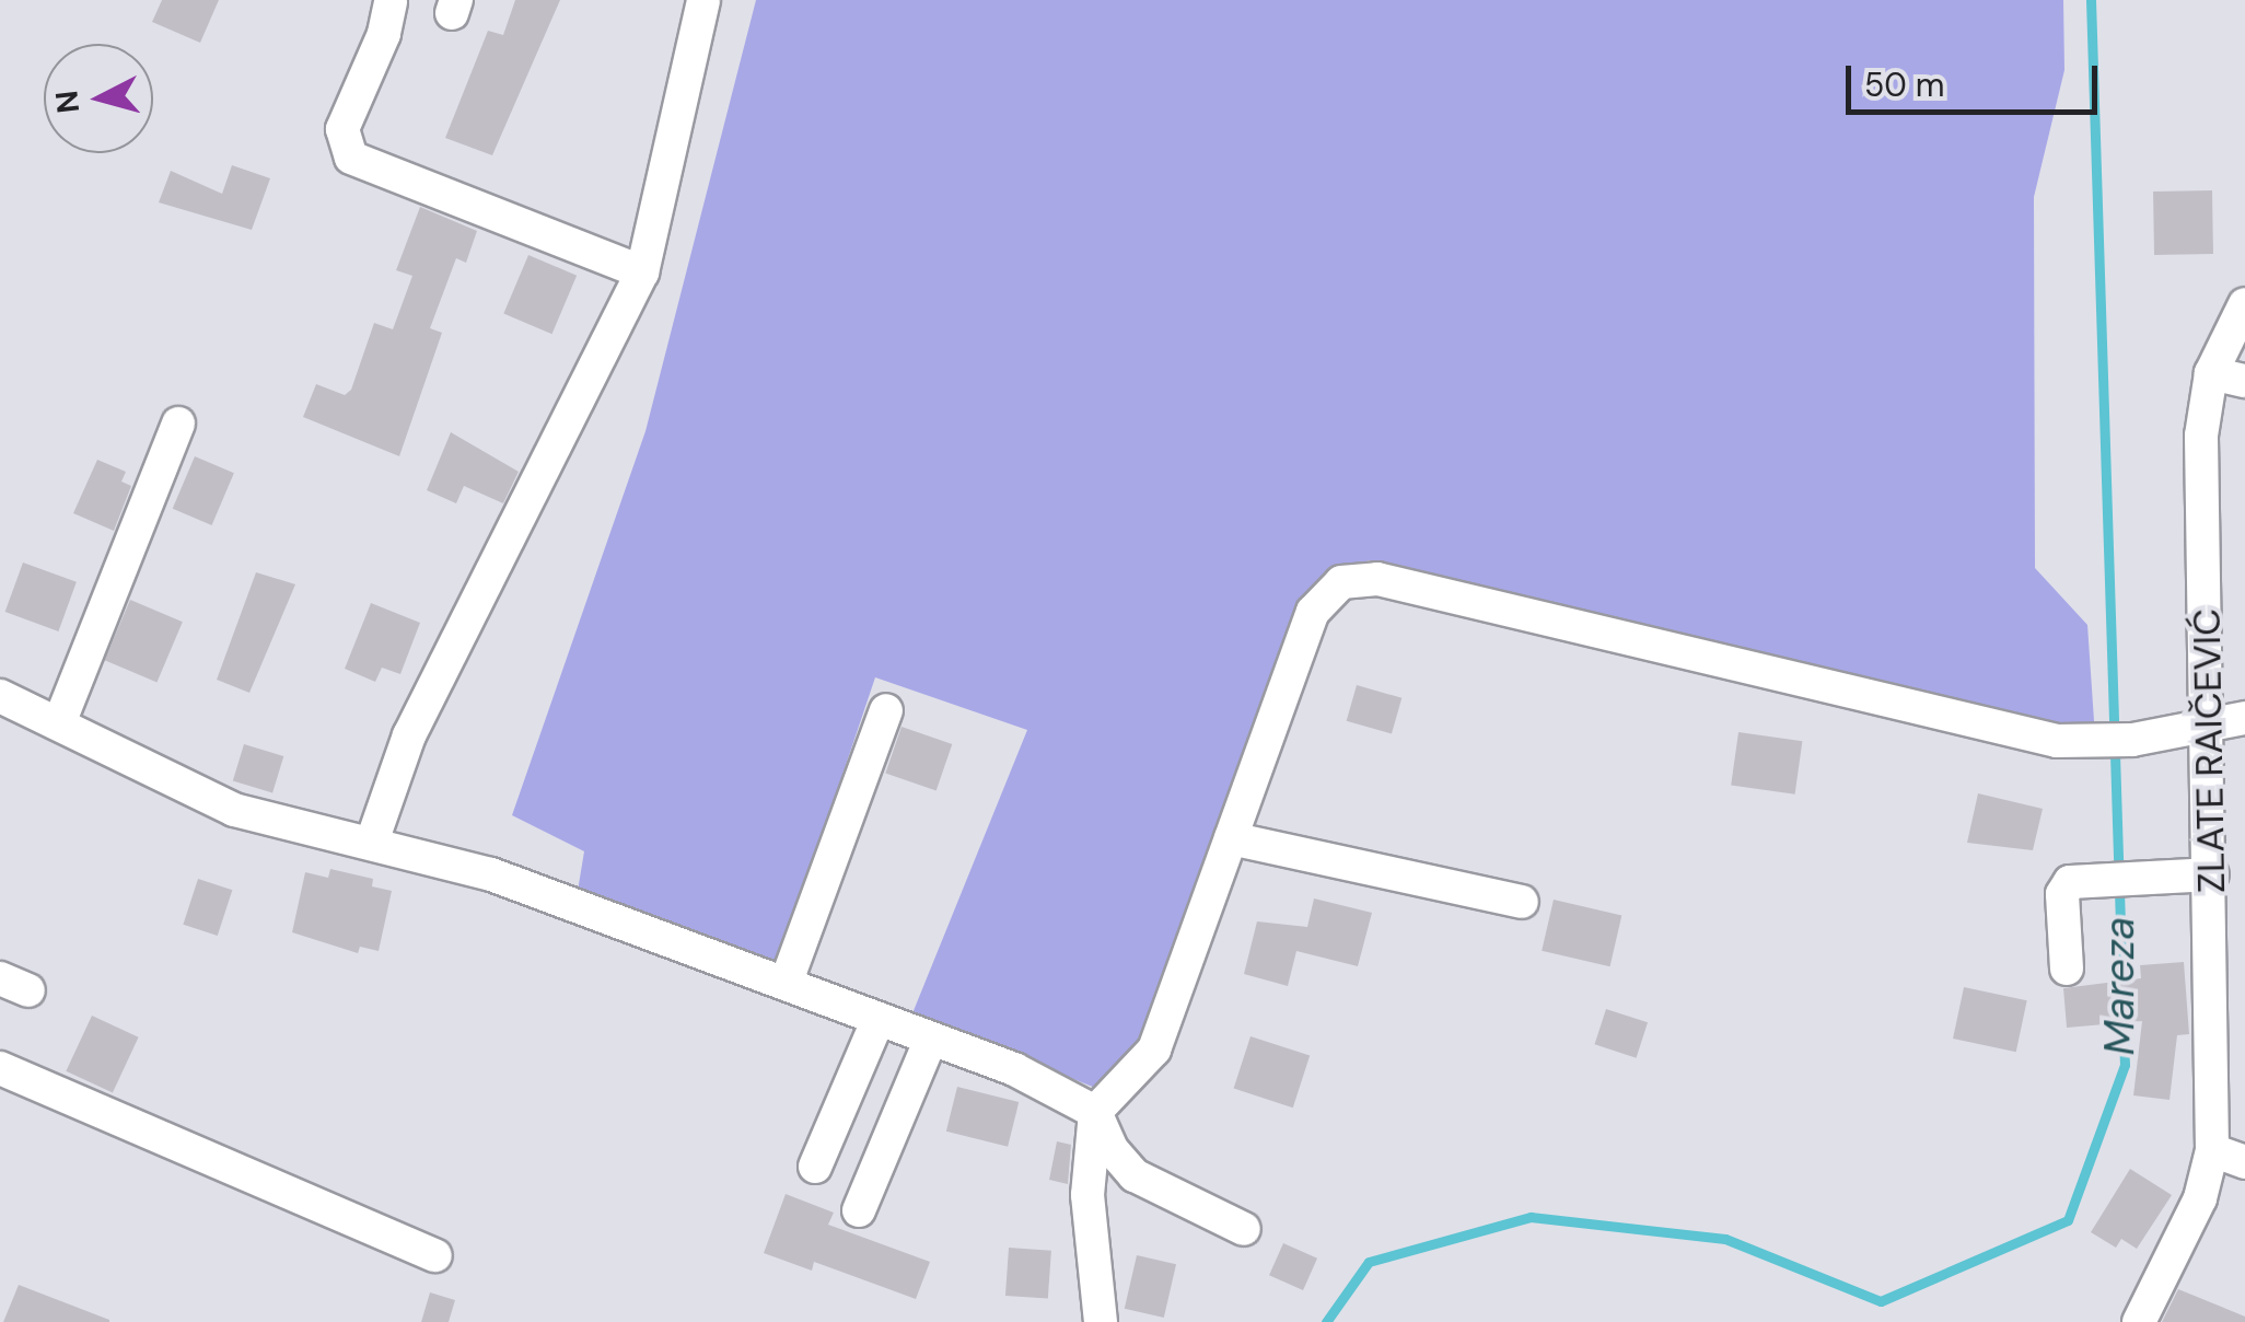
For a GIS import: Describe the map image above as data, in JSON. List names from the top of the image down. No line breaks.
{"streets":{"street":["ZLATE RAIČEVIĆ"]},"water":["Mareza"],"scale_bar":"50 m","north":"left"}
